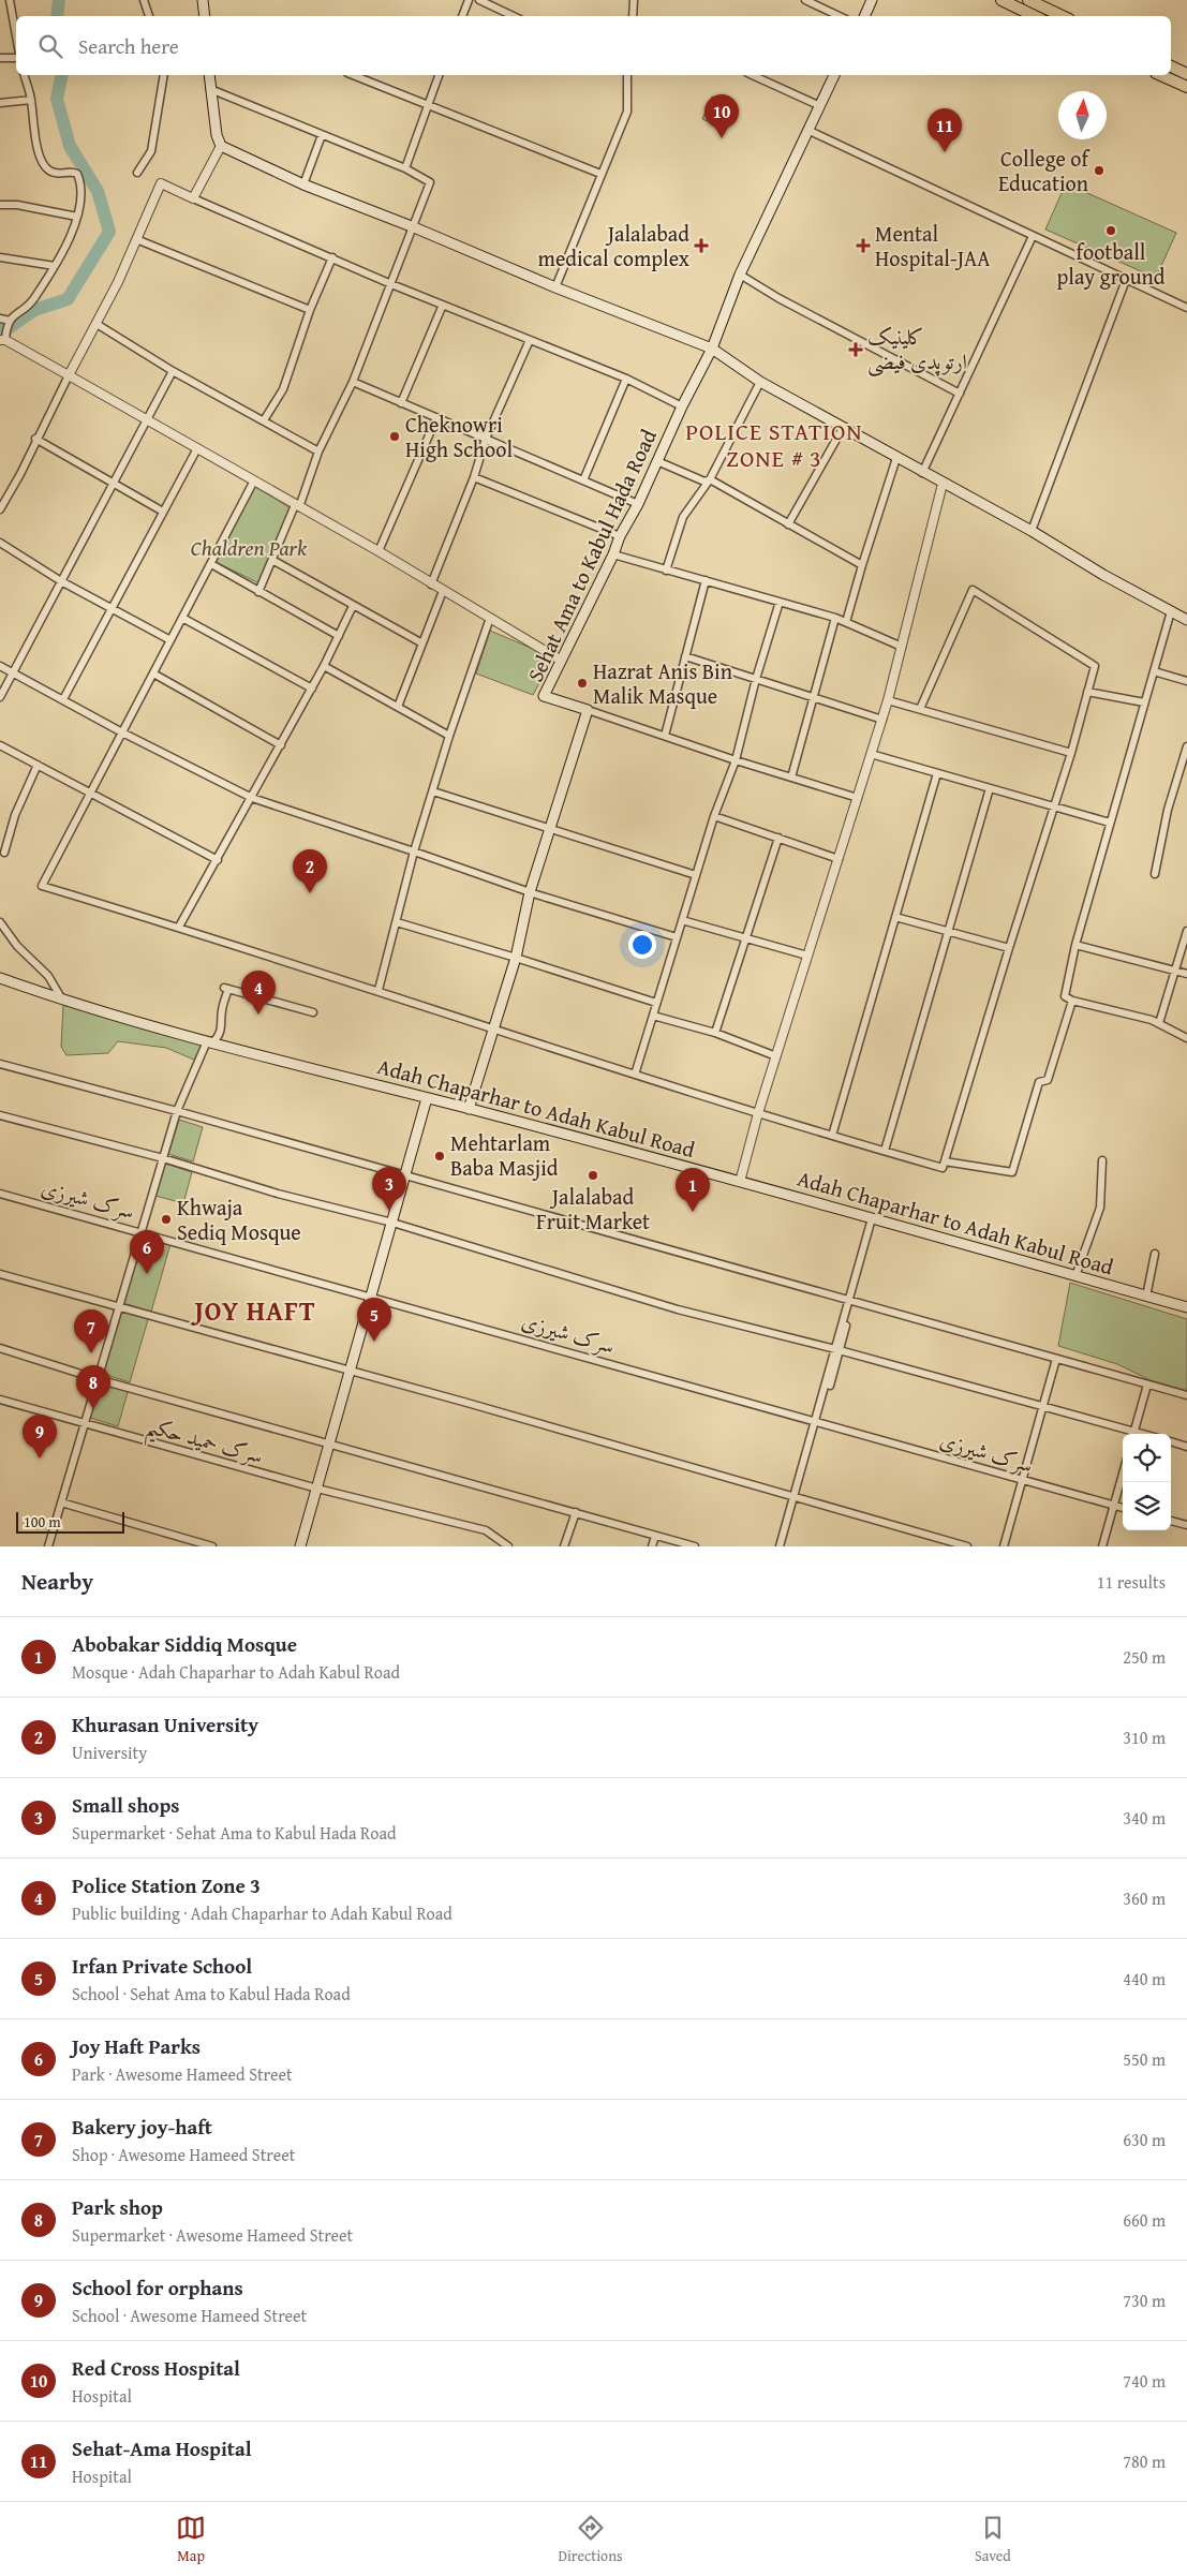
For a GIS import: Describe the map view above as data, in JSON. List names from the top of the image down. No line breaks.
{"streets":{"main road":["Sehat Ama to Kabul Hada Road","Adah Chaparhar to Adah Kabul Road"],"street":["سرک شیرزی","سرک حمید حکیم"]},"districts":["POLICE STATION ZONE # 3","JOY HAFT"],"parks":["Chaldren Park"],"places":{"other":["College of Education","football play ground","Cheknowri High School","Hazrat Anis Bin Malik Masque","Mehtarlam Baba Masjid","Jalalabad Fruit Market","Khwaja Sediq Mosque"],"health":["Jalalabad medical complex","Mental Hospital-JAA","کلینیک ارتوپدی فیضی"]},"scale_bar":"100 m","north":"top","page":{"search":"Search here","pins":["10","11","2","4","3","1","6","5","7","8","9"],"scale":"100 m","heading":["Nearby","11 results"],"list":[{"mark":"1","name":"Abobakar Siddiq Mosque","note":"Mosque · Adah Chaparhar to Adah Kabul Road","value":"250 m"},{"mark":"2","name":"Khurasan University","note":"University","value":"310 m"},{"mark":"3","name":"Small shops","note":"Supermarket · Sehat Ama to Kabul Hada Road","value":"340 m"},{"mark":"4","name":"Police Station Zone 3","note":"Public building · Adah Chaparhar to Adah Kabul Road","value":"360 m"},{"mark":"5","name":"Irfan Private School","note":"School · Sehat Ama to Kabul Hada Road","value":"440 m"},{"mark":"6","name":"Joy Haft Parks","note":"Park · Awesome Hameed Street","value":"550 m"},{"mark":"7","name":"Bakery joy-haft","note":"Shop · Awesome Hameed Street","value":"630 m"},{"mark":"8","name":"Park shop","note":"Supermarket · Awesome Hameed Street","value":"660 m"},{"mark":"9","name":"School for orphans","note":"School · Awesome Hameed Street","value":"730 m"},{"mark":"10","name":"Red Cross Hospital","note":"Hospital","value":"740 m"},{"mark":"11","name":"Sehat-Ama Hospital","note":"Hospital","value":"780 m"}],"nav":["Map","Directions","Saved"]}}
